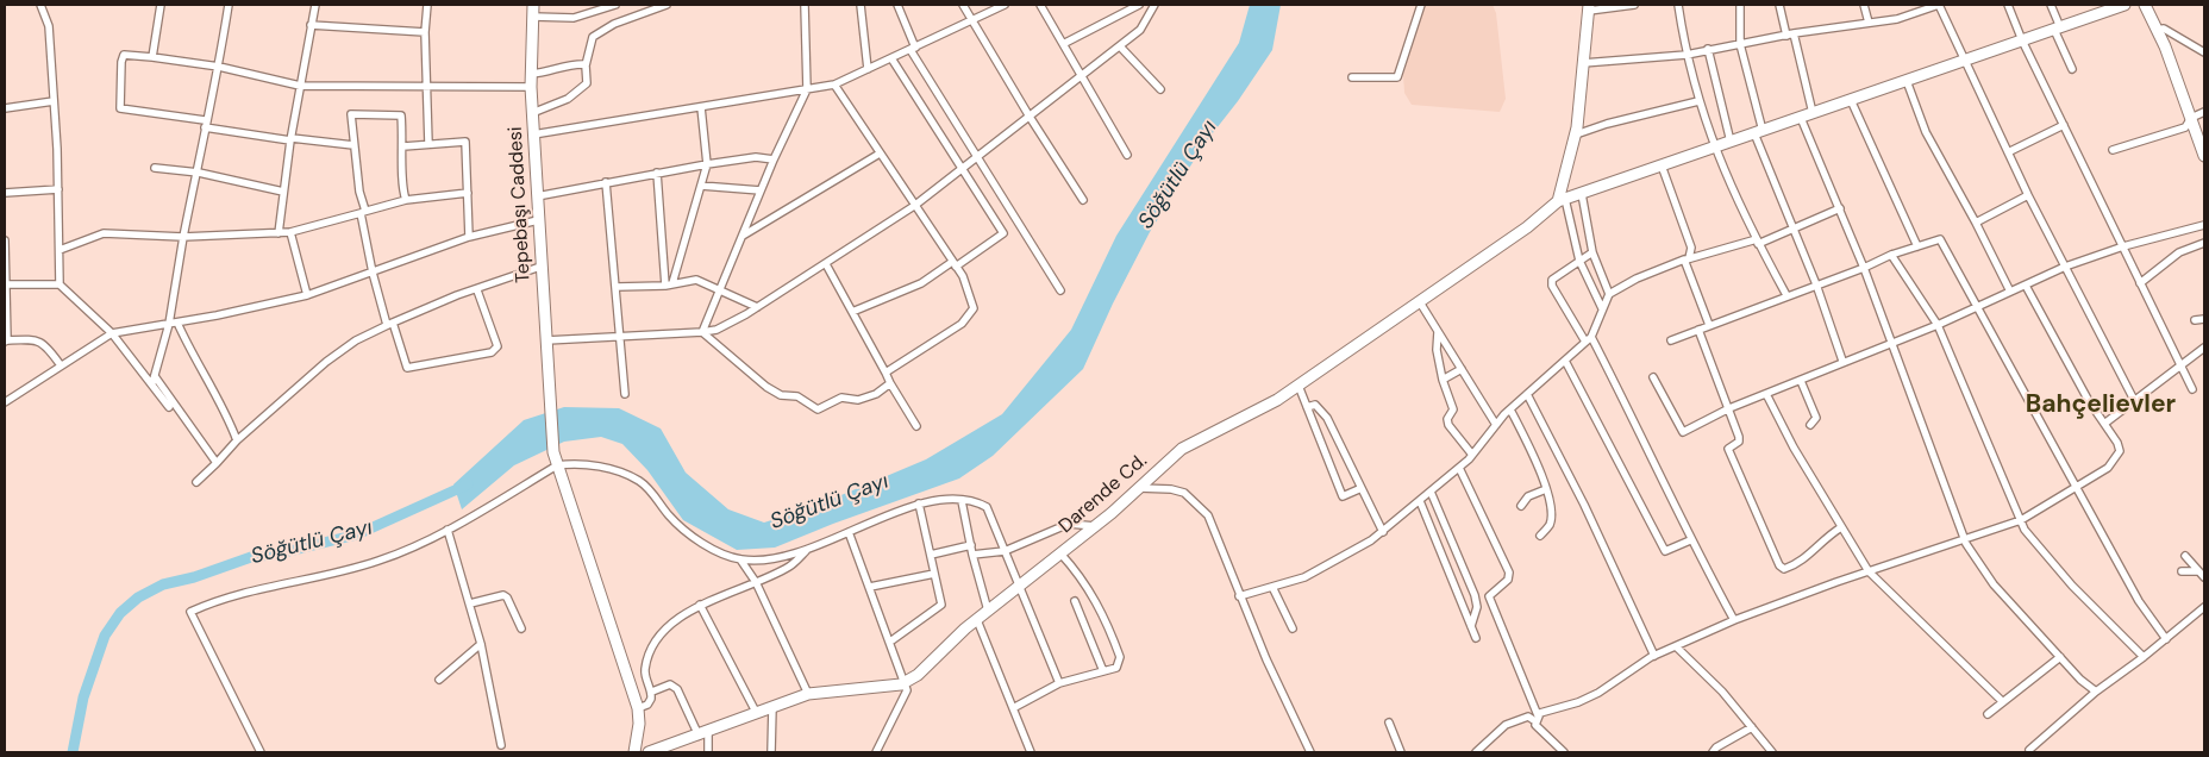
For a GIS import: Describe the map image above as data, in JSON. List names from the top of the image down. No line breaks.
{"streets":{"street":["Tepebaşı Caddesi","Darende Cd."]},"districts":["Bahçelievler"],"water":["Söğütlü Çayı"]}
